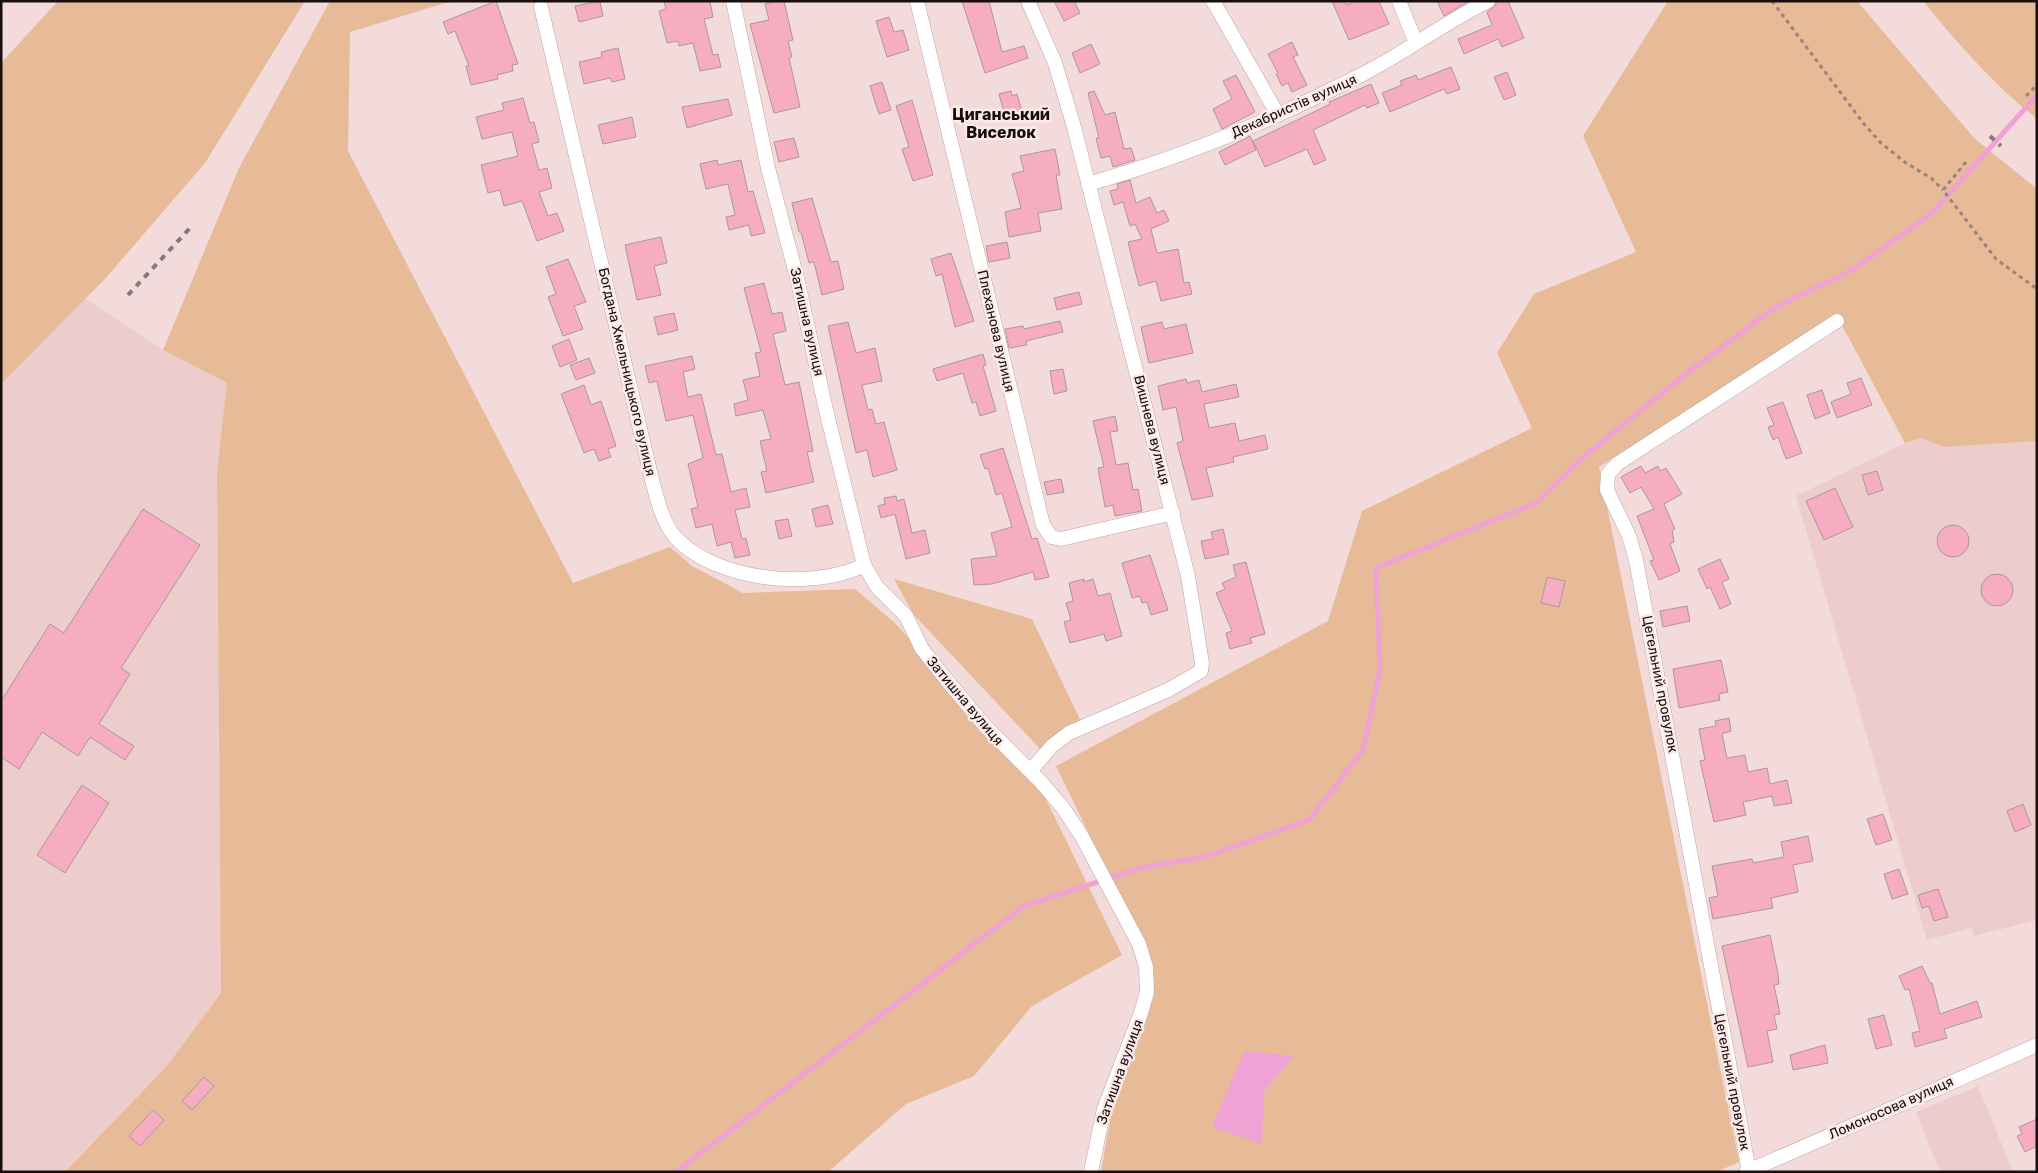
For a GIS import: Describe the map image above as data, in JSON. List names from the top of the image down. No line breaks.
{"streets":{"street":["Декабристів вулиця","Затишна вулиця","Плеханова вулиця","Богдана Хмельницького вулиця","Вишнева вулиця","Цегельний провулок","Ломоносова вулиця"]},"crossings":[["Декабристів вулиця","Вишнева вулиця"],["Затишна вулиця","Богдана Хмельницького вулиця"],["Затишна вулиця","Вишнева вулиця"],["Плеханова вулиця","Вишнева вулиця"],["Цегельний провулок","Ломоносова вулиця"]],"districts":["Циганський Виселок"]}
